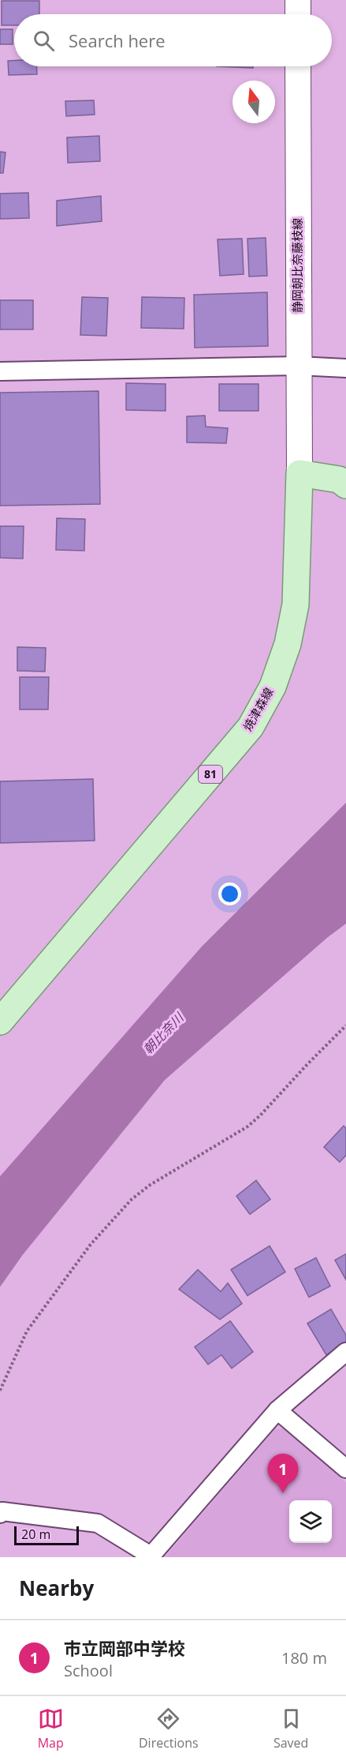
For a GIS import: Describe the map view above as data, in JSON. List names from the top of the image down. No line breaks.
{"streets":{"main road":["静岡朝比奈藤枝線","焼津森線","81"]},"crossings":[["静岡朝比奈藤枝線","焼津森線"]],"water":["朝比奈川"],"scale_bar":"20 m","north":"top","page":{"search":"Search here","pins":"1","scale":"20 m","heading":"Nearby","list":[{"mark":"1","name":"市立岡部中学校","note":"School","value":"180 m"}],"nav":["Map","Directions","Saved"]}}
